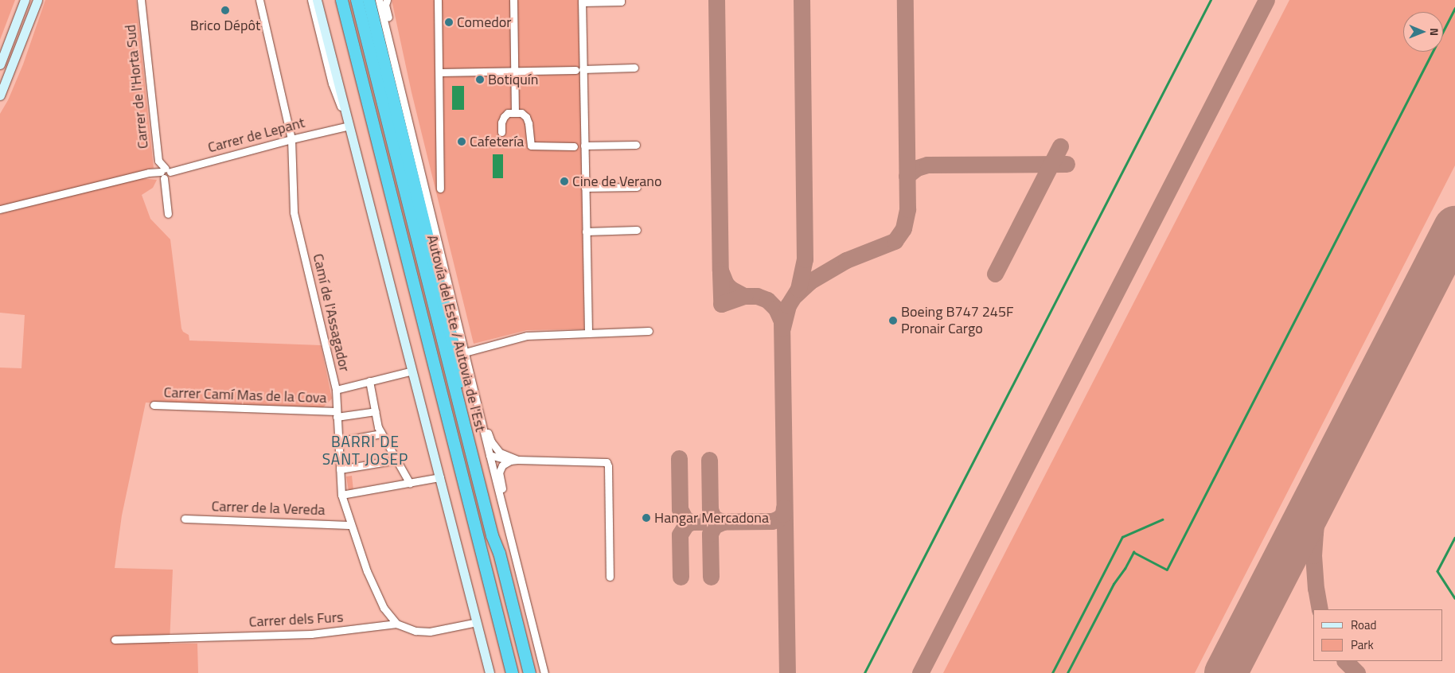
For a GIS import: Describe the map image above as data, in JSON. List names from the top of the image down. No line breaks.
{"streets":{"highway":["Autovía del Este / Autovia de l'Est"],"street":["Carrer de l'Horta Sud","Carrer de Lepant","Camí de l'Assagador","Carrer Camí Mas de la Cova","Carrer de la Vereda","Carrer dels Furs"]},"crossings":[["Carrer de l'Horta Sud","Carrer de Lepant"],["Carrer de Lepant","Camí de l'Assagador"],["Camí de l'Assagador","Carrer Camí Mas de la Cova"],["Camí de l'Assagador","Carrer de la Vereda"],["Camí de l'Assagador","Carrer dels Furs"]],"districts":["BARRI DE SANT JOSEP"],"places":["Brico Dépôt","Comedor","Botiquín","Cafetería","Cine de Verano","Boeing B747 245F Pronair Cargo","Hangar Mercadona"],"legend":["Road","Park"],"north":"right"}
